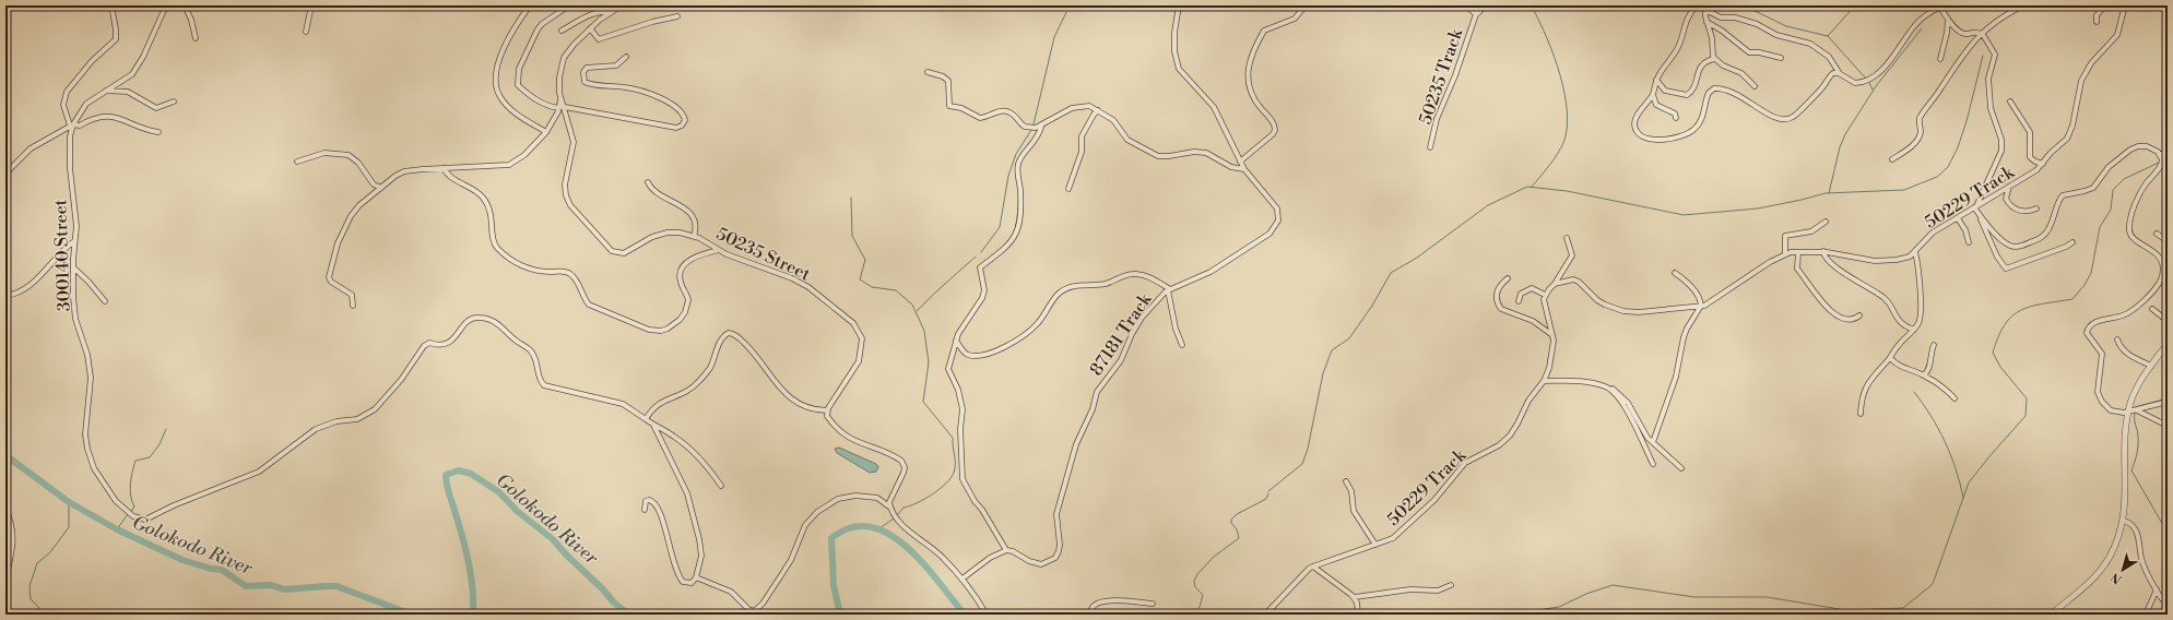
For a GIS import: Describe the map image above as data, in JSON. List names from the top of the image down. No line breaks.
{"streets":{"street":["50235 Track","50229 Track","50235 Street","300140 Street","87181 Track"]},"water":["Golokodo River"],"north":"bottom left"}
